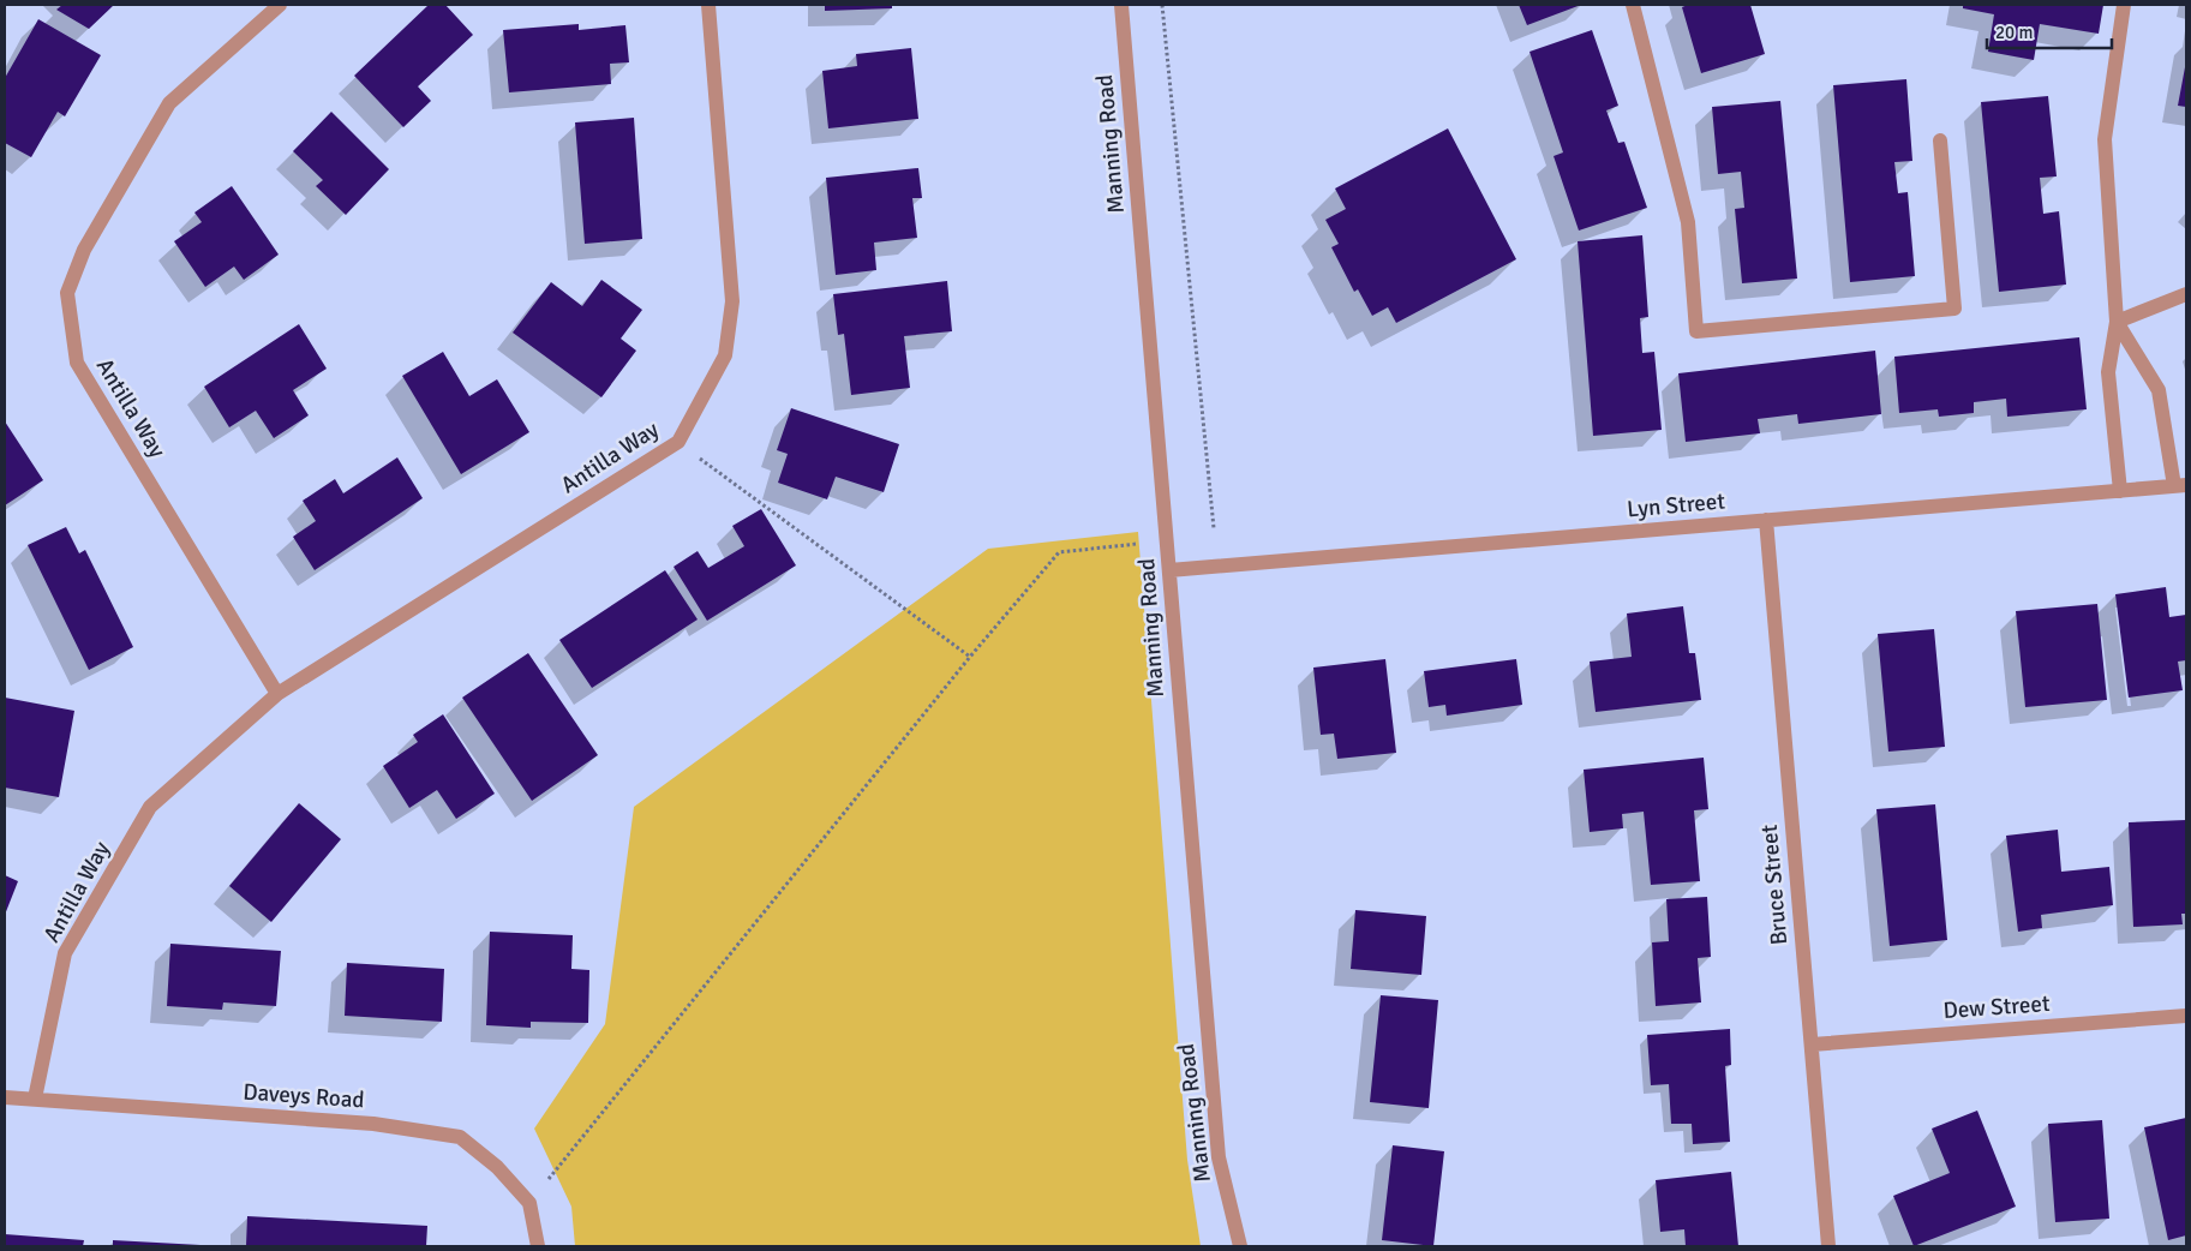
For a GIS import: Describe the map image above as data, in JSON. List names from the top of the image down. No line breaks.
{"streets":{"street":["Manning Road","Antilla Way","Lyn Street","Bruce Street","Dew Street","Daveys Road"]},"crossings":[["Manning Road","Lyn Street"],["Antilla Way","Daveys Road"],["Lyn Street","Bruce Street"],["Bruce Street","Dew Street"]],"scale_bar":"20 m"}
